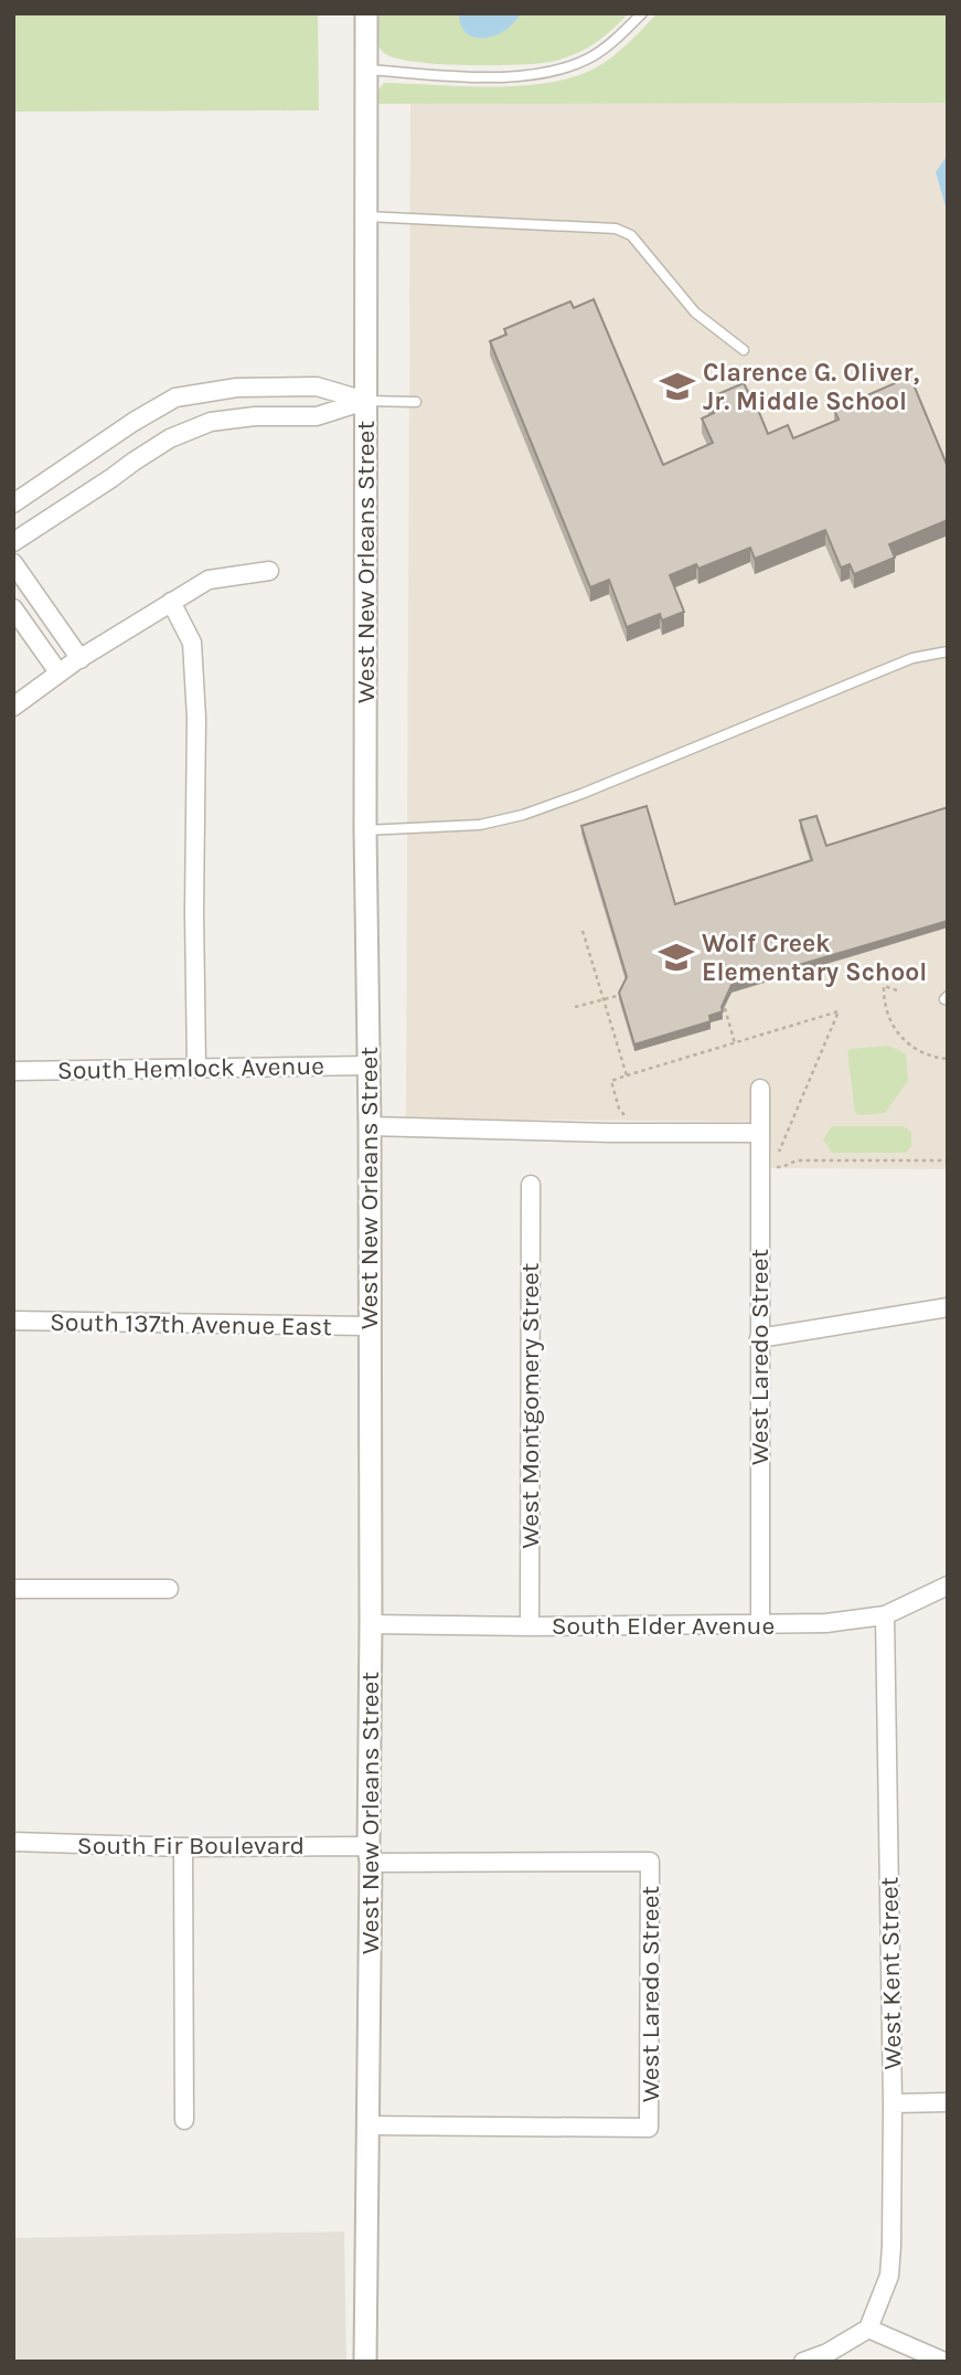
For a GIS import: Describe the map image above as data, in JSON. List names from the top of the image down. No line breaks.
{"streets":{"street":["West New Orleans Street","South Hemlock Avenue","South 137th Avenue East","West Laredo Street","West Montgomery Street","South Elder Avenue","South Fir Boulevard","West Kent Street"]},"crossings":[["West New Orleans Street","South Hemlock Avenue"],["West New Orleans Street","South 137th Avenue East"],["West New Orleans Street","West Laredo Street"],["West New Orleans Street","South Elder Avenue"],["West New Orleans Street","South Fir Boulevard"],["West Laredo Street","South Elder Avenue"],["West Laredo Street","South Fir Boulevard"],["West Montgomery Street","South Elder Avenue"],["South Elder Avenue","West Kent Street"]],"places":{"school or university":["Clarence G. Oliver, Jr. Middle School","Wolf Creek Elementary School"]}}
